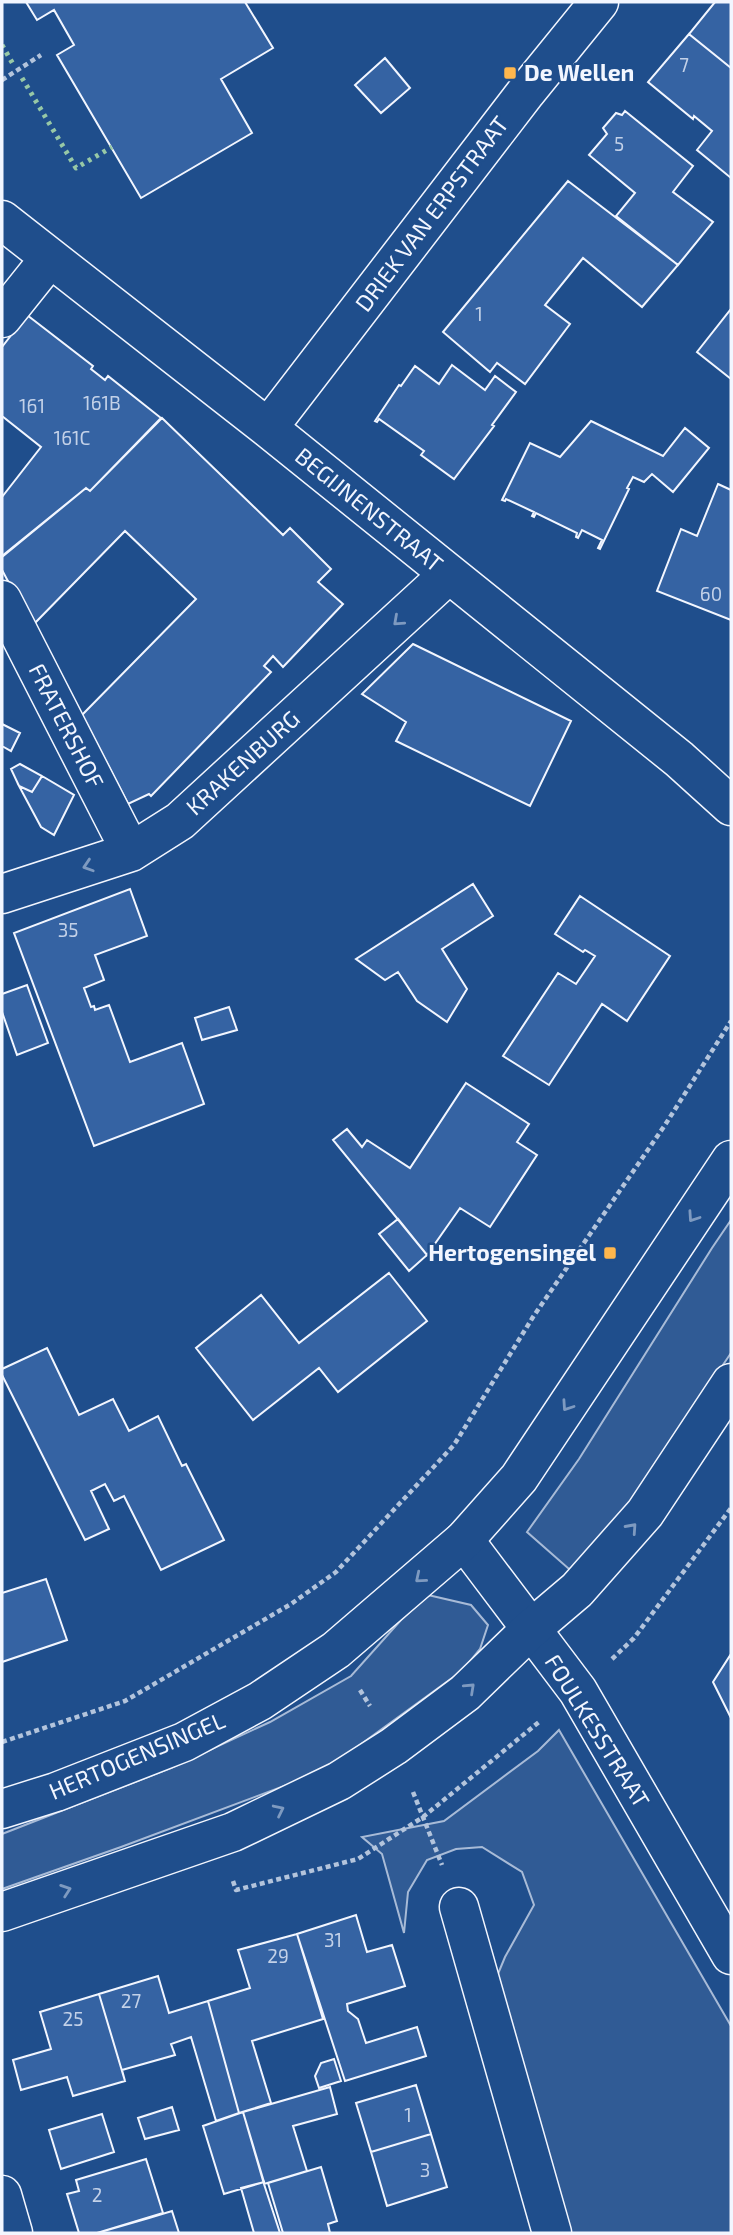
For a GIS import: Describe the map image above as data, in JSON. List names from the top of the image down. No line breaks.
{"streets":{"street":["DRIEK VAN ERPSTRAAT","BEGIJNENSTRAAT","FRATERSHOF","KRAKENBURG","FOULKESSTRAAT","HERTOGENSINGEL"]},"crossings":[["DRIEK VAN ERPSTRAAT","BEGIJNENSTRAAT"],["BEGIJNENSTRAAT","KRAKENBURG"],["FRATERSHOF","KRAKENBURG"],["FOULKESSTRAAT","HERTOGENSINGEL"]],"one_way":["KRAKENBURG"],"places":{"transit":["De Wellen","Hertogensingel"]},"house_numbers":["7","5","1","161B","161","161C","60","35","31","29","27","25","1","3","2"]}
